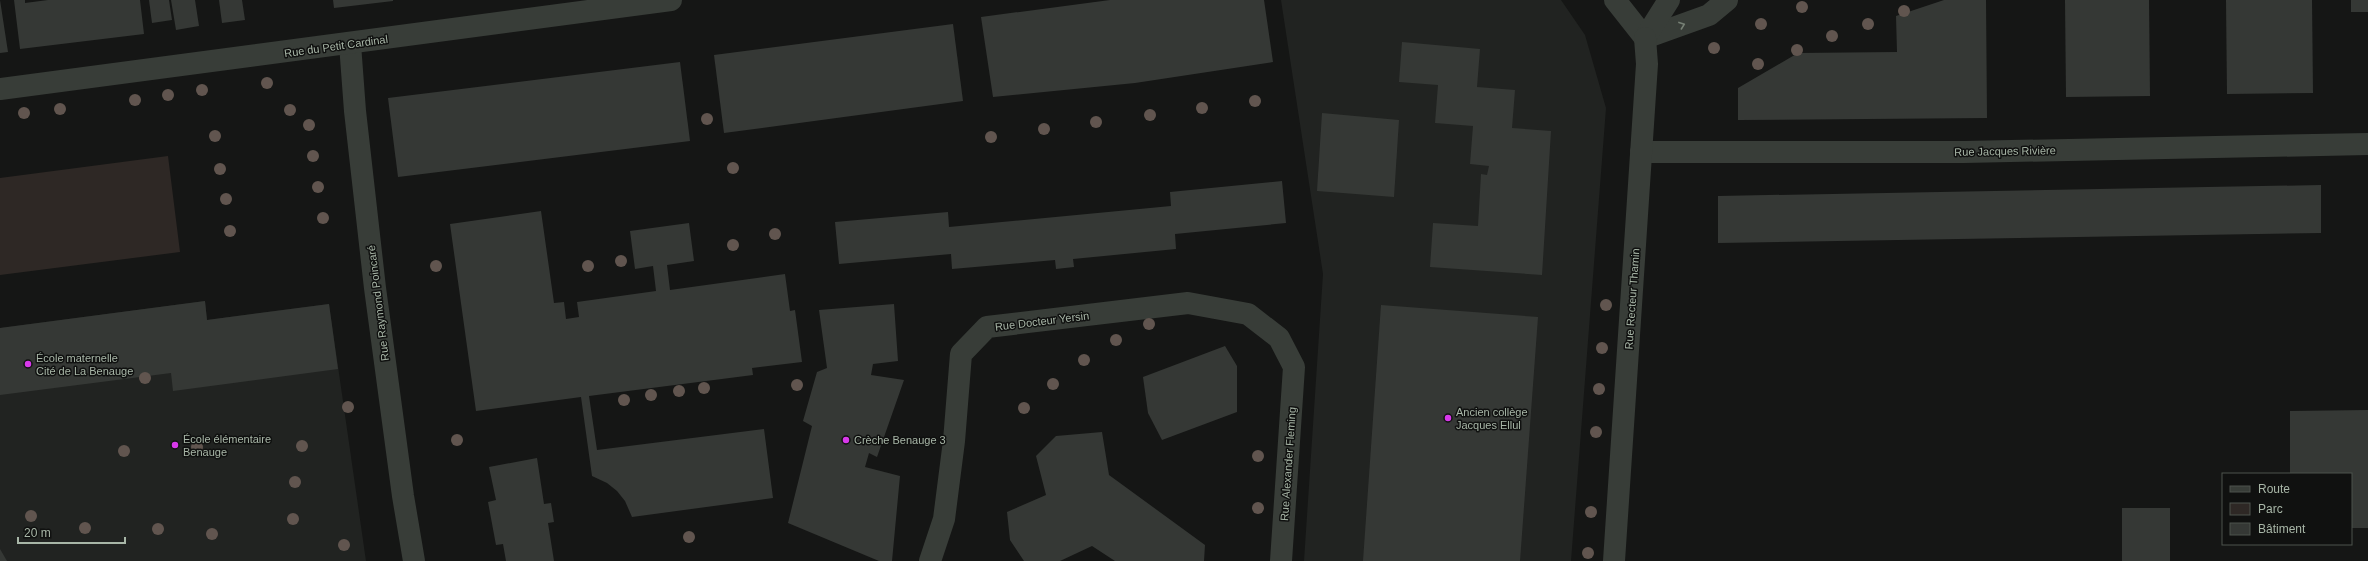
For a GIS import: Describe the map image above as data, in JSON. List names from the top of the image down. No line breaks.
{"streets":{"street":["Rue du Petit Cardinal","Rue Jacques Rivière","Rue Recteur Thamin","Rue Raymond Poincaré","Rue Docteur Yersin","Rue Alexander Fleming"]},"crossings":[["Rue du Petit Cardinal","Rue Raymond Poincaré"],["Rue Jacques Rivière","Rue Recteur Thamin"],["Rue Docteur Yersin","Rue Alexander Fleming"]],"places":["École maternelle Cité de La Benauge","Ancien collège Jacques Ellul","Crèche Benauge 3","École élémentaire Benauge"],"legend":["Route","Parc","Bâtiment"],"scale_bar":"20 m"}
